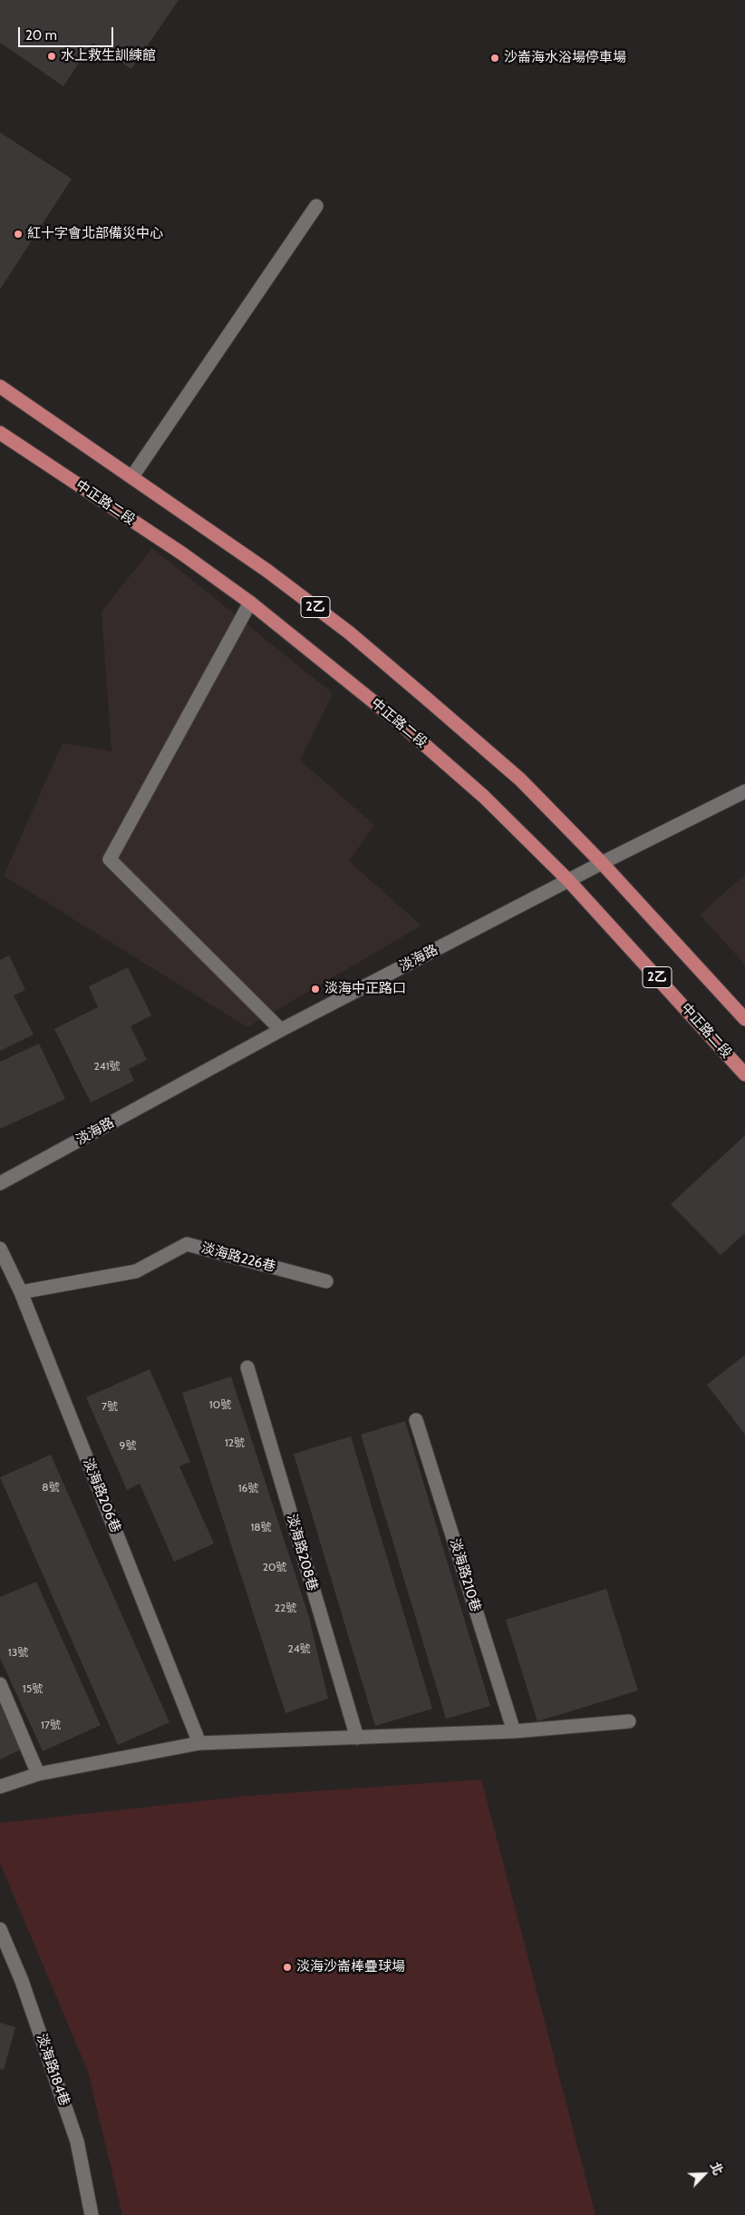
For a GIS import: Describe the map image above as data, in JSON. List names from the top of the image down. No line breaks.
{"streets":{"main road":["中正路二段","2乙"],"street":["淡海路","淡海路226巷","淡海路206巷","淡海路208巷","淡海路210巷","淡海路184巷"]},"crossings":[["中正路二段","淡海路"],["2乙","淡海路"],["淡海路226巷","淡海路206巷"]],"places":["水上救生訓練館","沙崙海水浴場停車場","紅十字會北部備災中心","淡海中正路口","淡海沙崙棒疊球場"],"house_numbers":["241號","10號","7號","12號","9號","8號","16號","18號","20號","22號","24號","13號","15號","17號"],"scale_bar":"20 m","north":"top right"}
